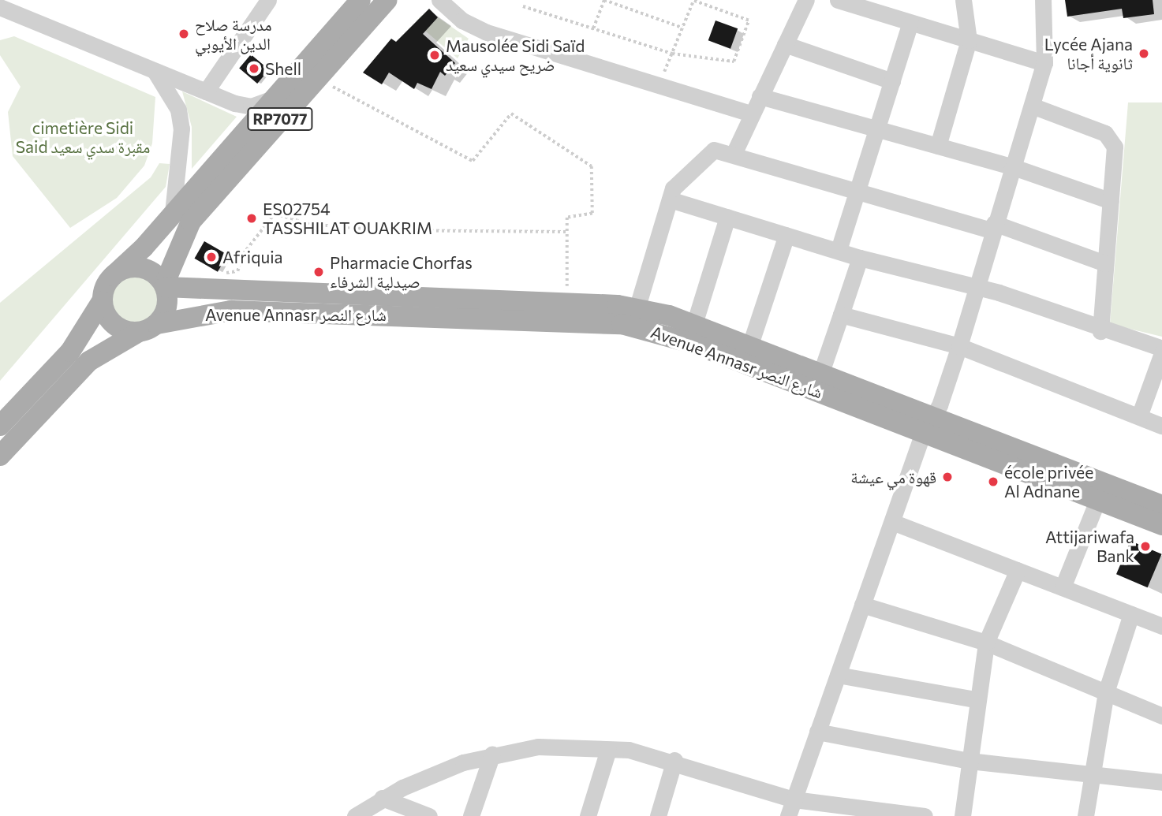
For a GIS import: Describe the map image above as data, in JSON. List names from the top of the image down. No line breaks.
{"streets":{"main road":["RP7077","Avenue Annasr شارع النصر"]},"crossings":[["RP7077","Avenue Annasr شارع النصر"]],"parks":["cimetière Sidi Said مقبرة سدي سعيد"],"places":["مدرسة صلاح الدين الأيوبي","Lycée Ajana ثانوية أجانا","Mausolée Sidi Saïd ضريح سيدي سعيد","Shell","ES02754 TASSHILAT OUAKRIM","Afriquia","Pharmacie Chorfas صيدلية الشرفاء","قهوة مي عيشة","école privée Al Adnane","Attijariwafa Bank"]}
